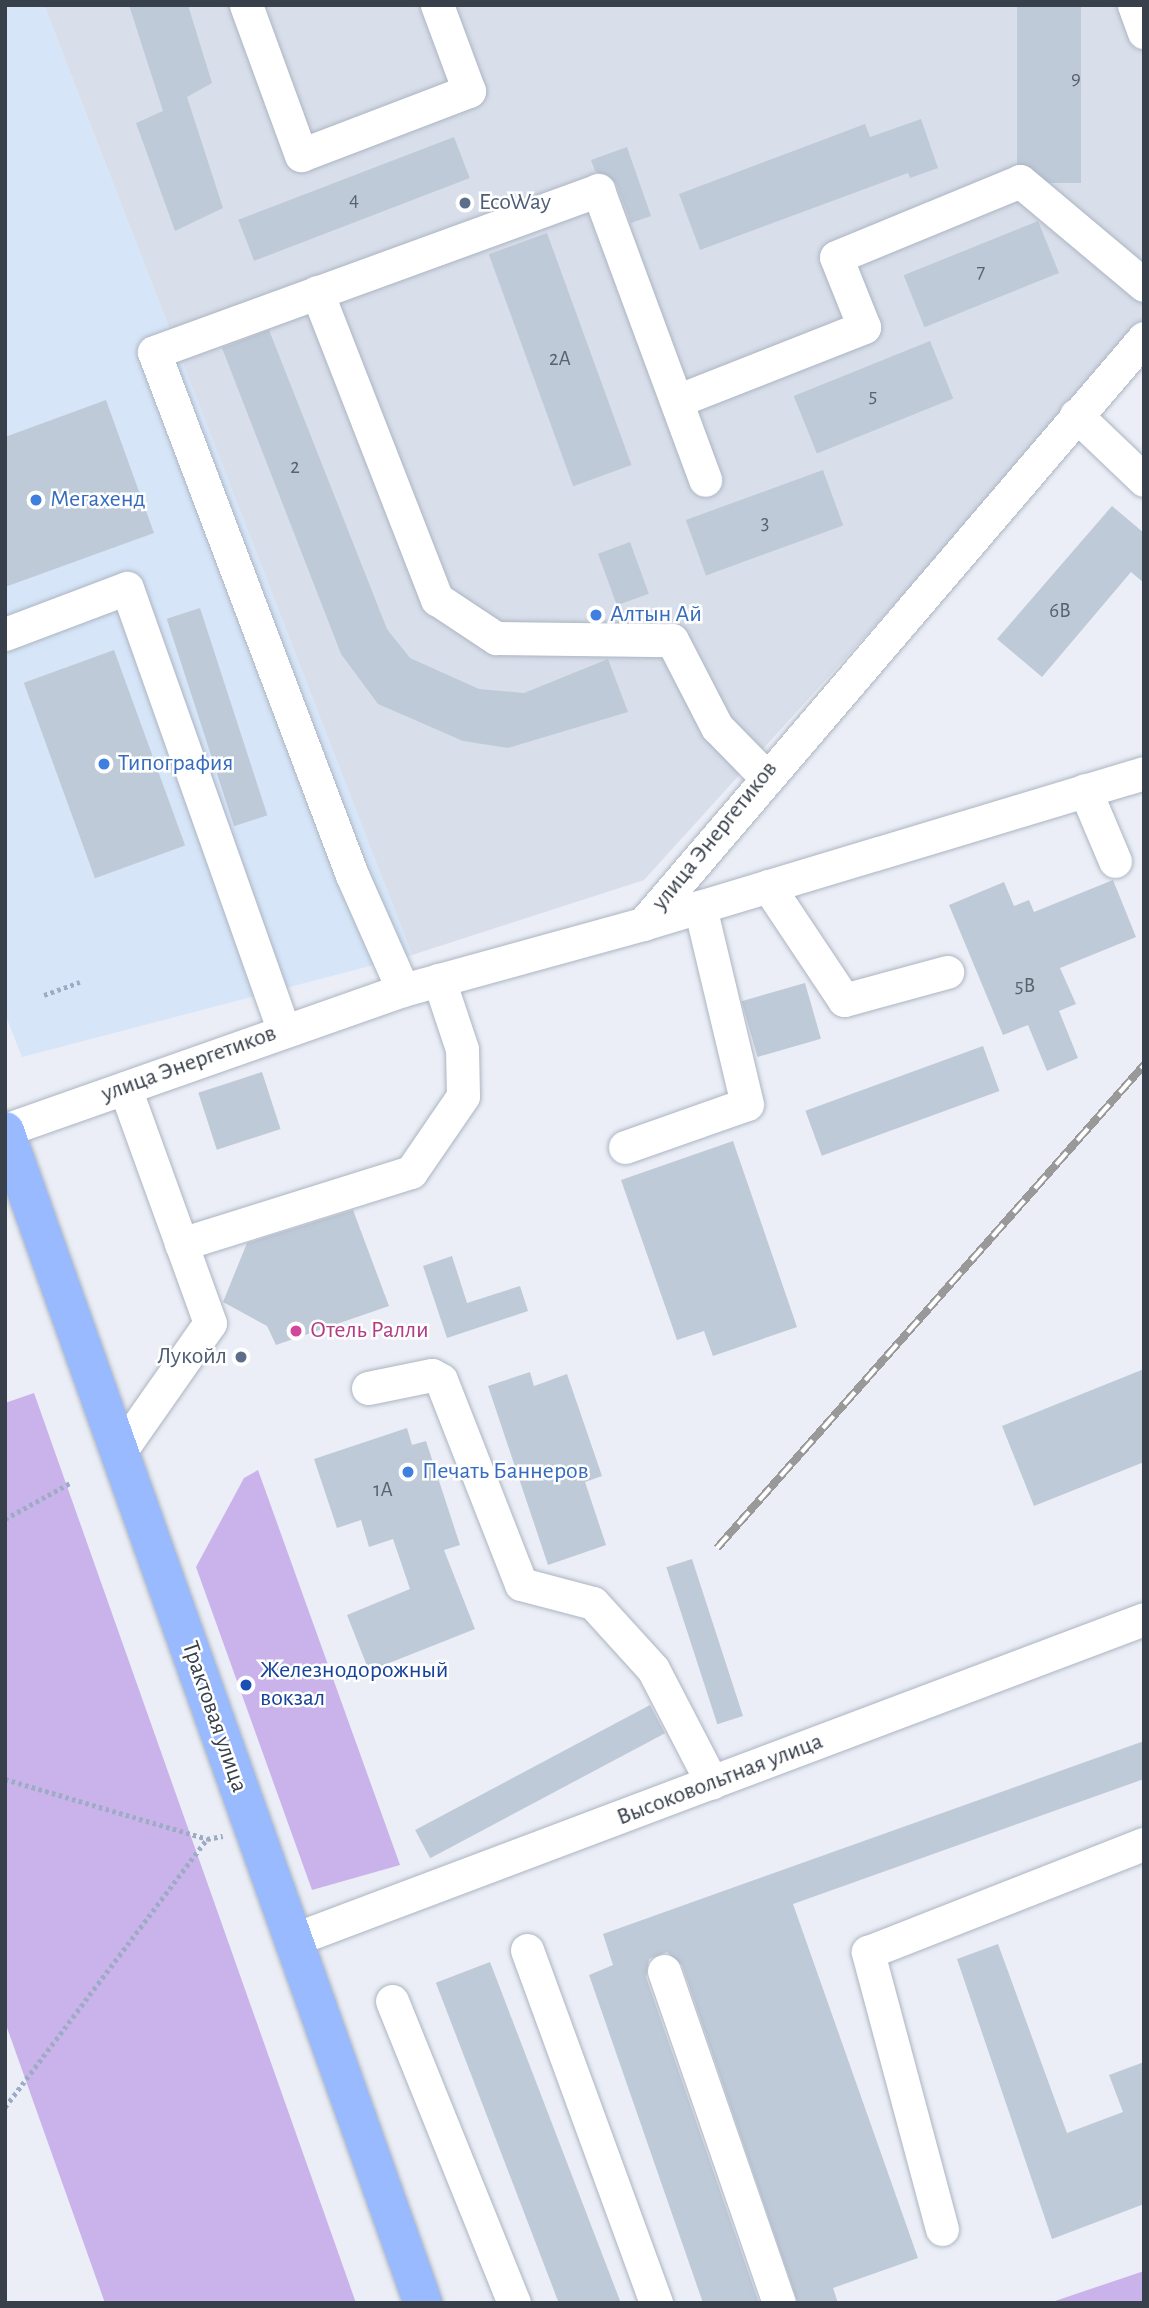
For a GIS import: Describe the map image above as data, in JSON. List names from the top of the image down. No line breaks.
{"streets":{"main road":["Трактовая улица"],"street":["улица Энергетиков","Высоковольтная улица"]},"crossings":[["улица Энергетиков","Трактовая улица"],["Трактовая улица","Высоковольтная улица"]],"places":["EcoWay","Мегахенд","Алтын Ай","Типография","Отель Ралли","Лукойл","Печать Баннеров","Железнодорожный вокзал"],"house_numbers":["9","4","7","2А","5","2","3","6В","5В","1А"]}
